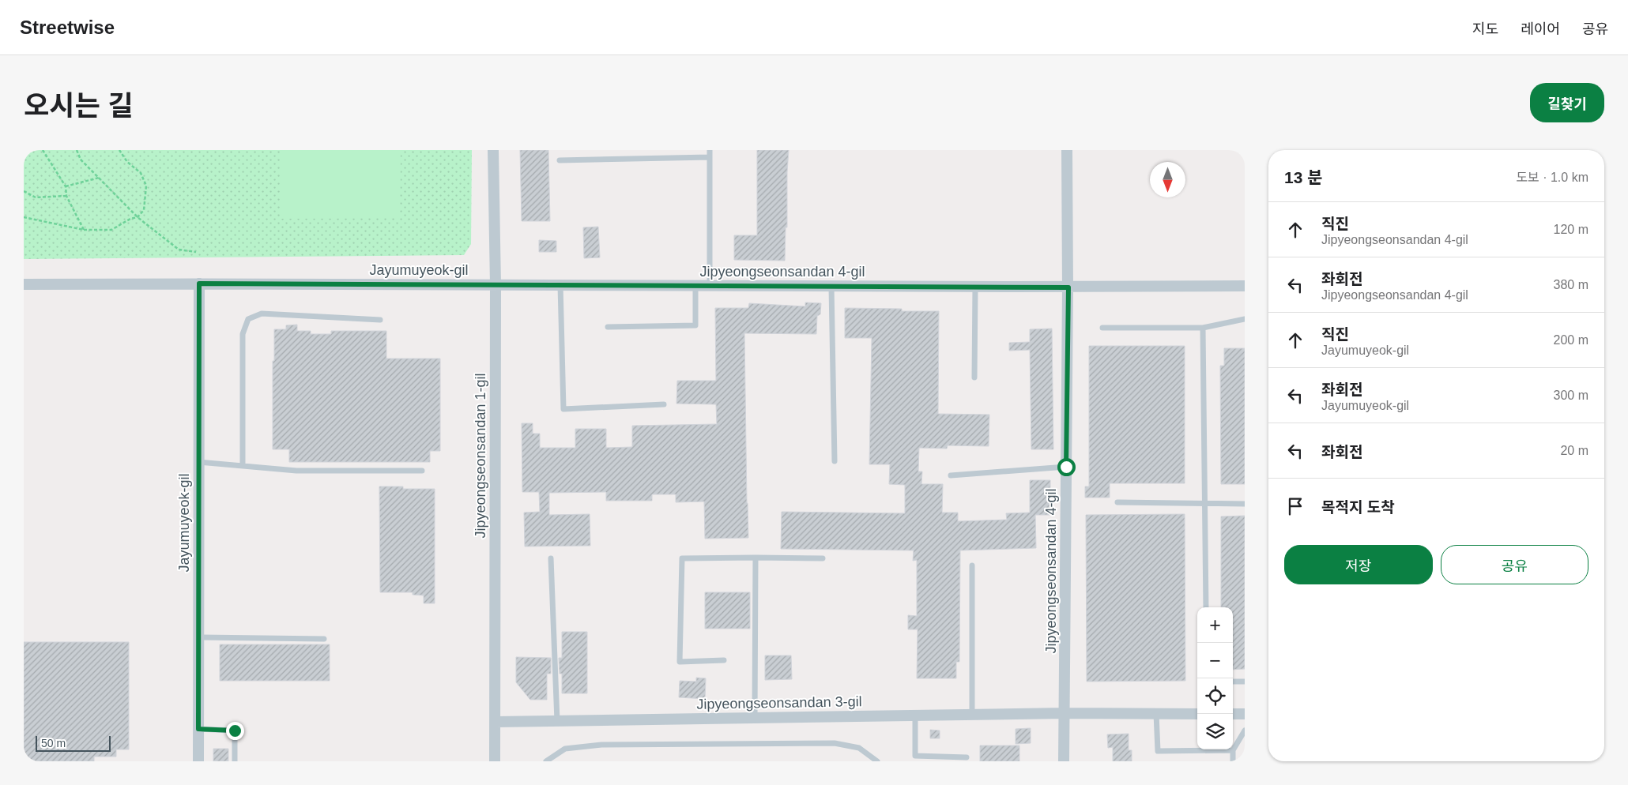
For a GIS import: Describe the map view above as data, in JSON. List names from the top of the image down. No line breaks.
{"streets":{"street":["Jayumuyeok-gil","Jipyeongseonsandan 4-gil","Jipyeongseonsandan 1-gil","Jipyeongseonsandan 3-gil"]},"crossings":[["Jayumuyeok-gil","Jipyeongseonsandan 4-gil"],["Jayumuyeok-gil","Jipyeongseonsandan 1-gil"],["Jipyeongseonsandan 4-gil","Jipyeongseonsandan 1-gil"],["Jipyeongseonsandan 4-gil","Jipyeongseonsandan 3-gil"],["Jipyeongseonsandan 1-gil","Jipyeongseonsandan 3-gil"]],"scale_bar":"50 m","north":"bottom","page":{"header":"Streetwise","nav":["지도","레이어","공유"],"title":"오시는 길","buttons":["길찾기",["저장","공유"]],"heading":["13 분","도보 · 1.0 km"],"list":[["직진","Jipyeongseonsandan 4-gil","120 m"],["좌회전","Jipyeongseonsandan 4-gil","380 m"],["직진","Jayumuyeok-gil","200 m"],["좌회전","Jayumuyeok-gil","300 m"],["좌회전","20 m"],"목적지 도착"],"map_buttons":["+","−"],"scale":"50 m"}}
